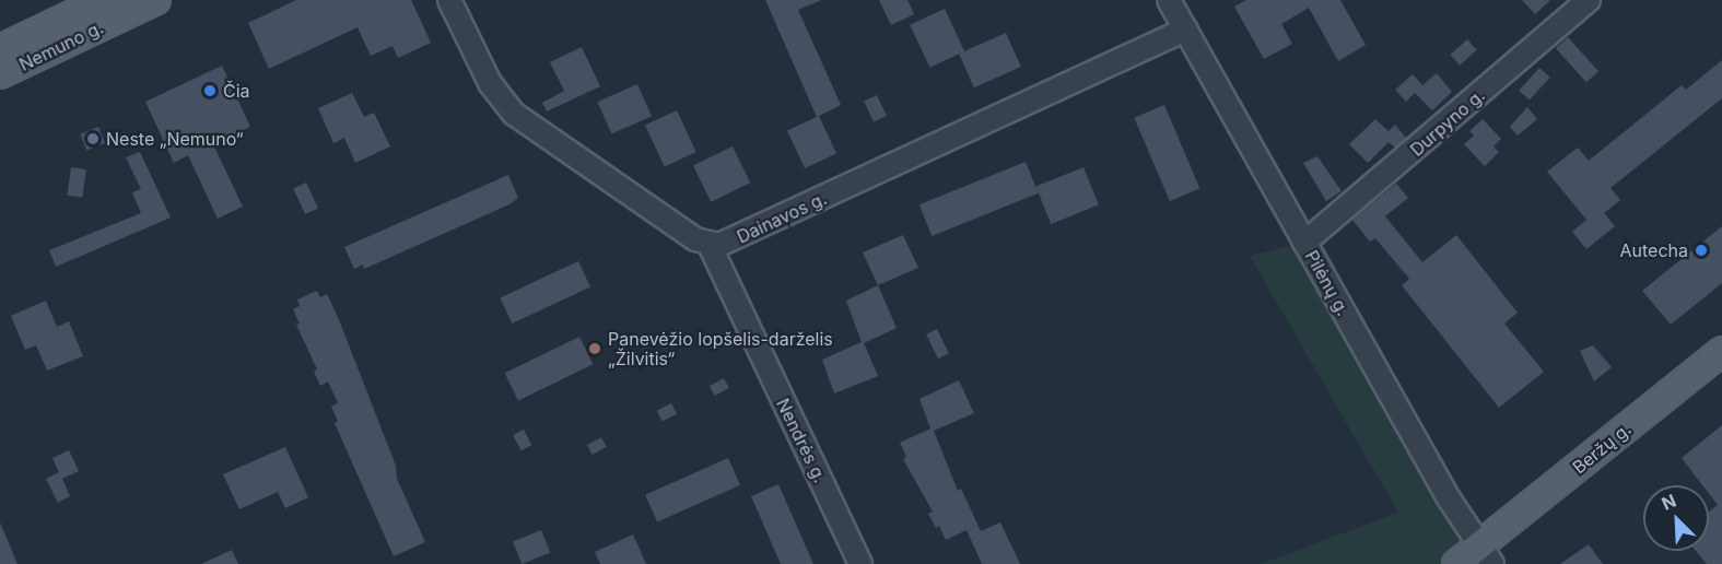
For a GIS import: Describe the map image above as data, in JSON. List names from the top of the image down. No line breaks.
{"streets":{"main road":["Nemuno g.","Beržų g."],"street":["Durpyno g.","Dainavos g.","Pilėnų g.","Nendrės g."]},"crossings":[["Durpyno g.","Pilėnų g."],["Dainavos g.","Pilėnų g."],["Dainavos g.","Nendrės g."],["Pilėnų g.","Beržų g."]],"places":["Čia","Neste „Nemuno“","Autecha","Panevėžio lopšelis-darželis „Žilvitis“"],"north":"top left"}
